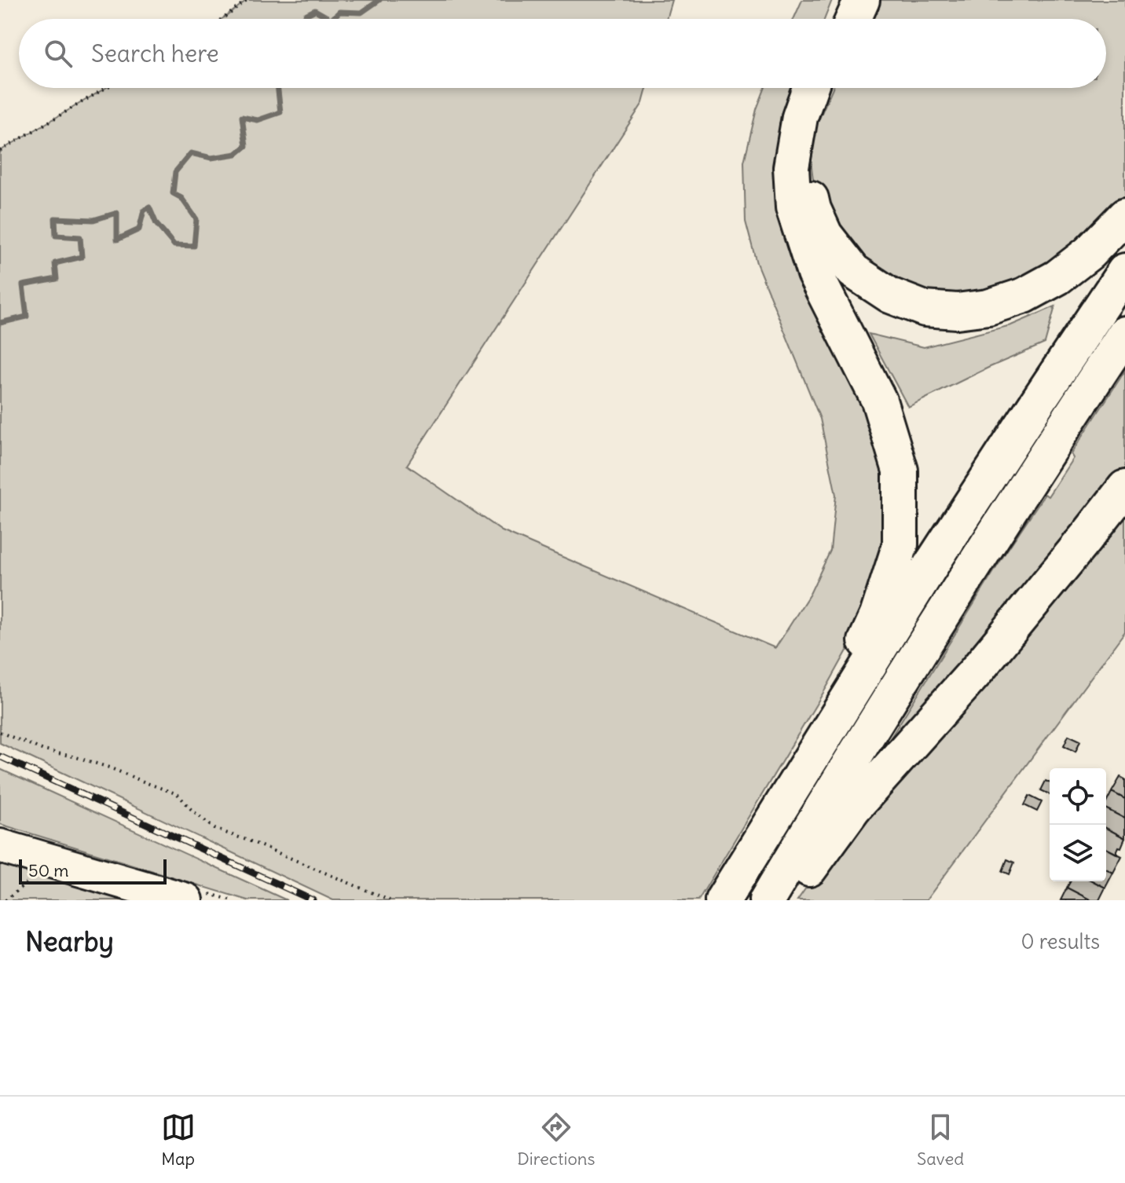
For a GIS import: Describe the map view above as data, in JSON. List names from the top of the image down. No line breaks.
{"scale_bar":"50 m","page":{"search":"Search here","scale":"50 m","heading":["Nearby","0 results"],"nav":["Map","Directions","Saved"]}}
